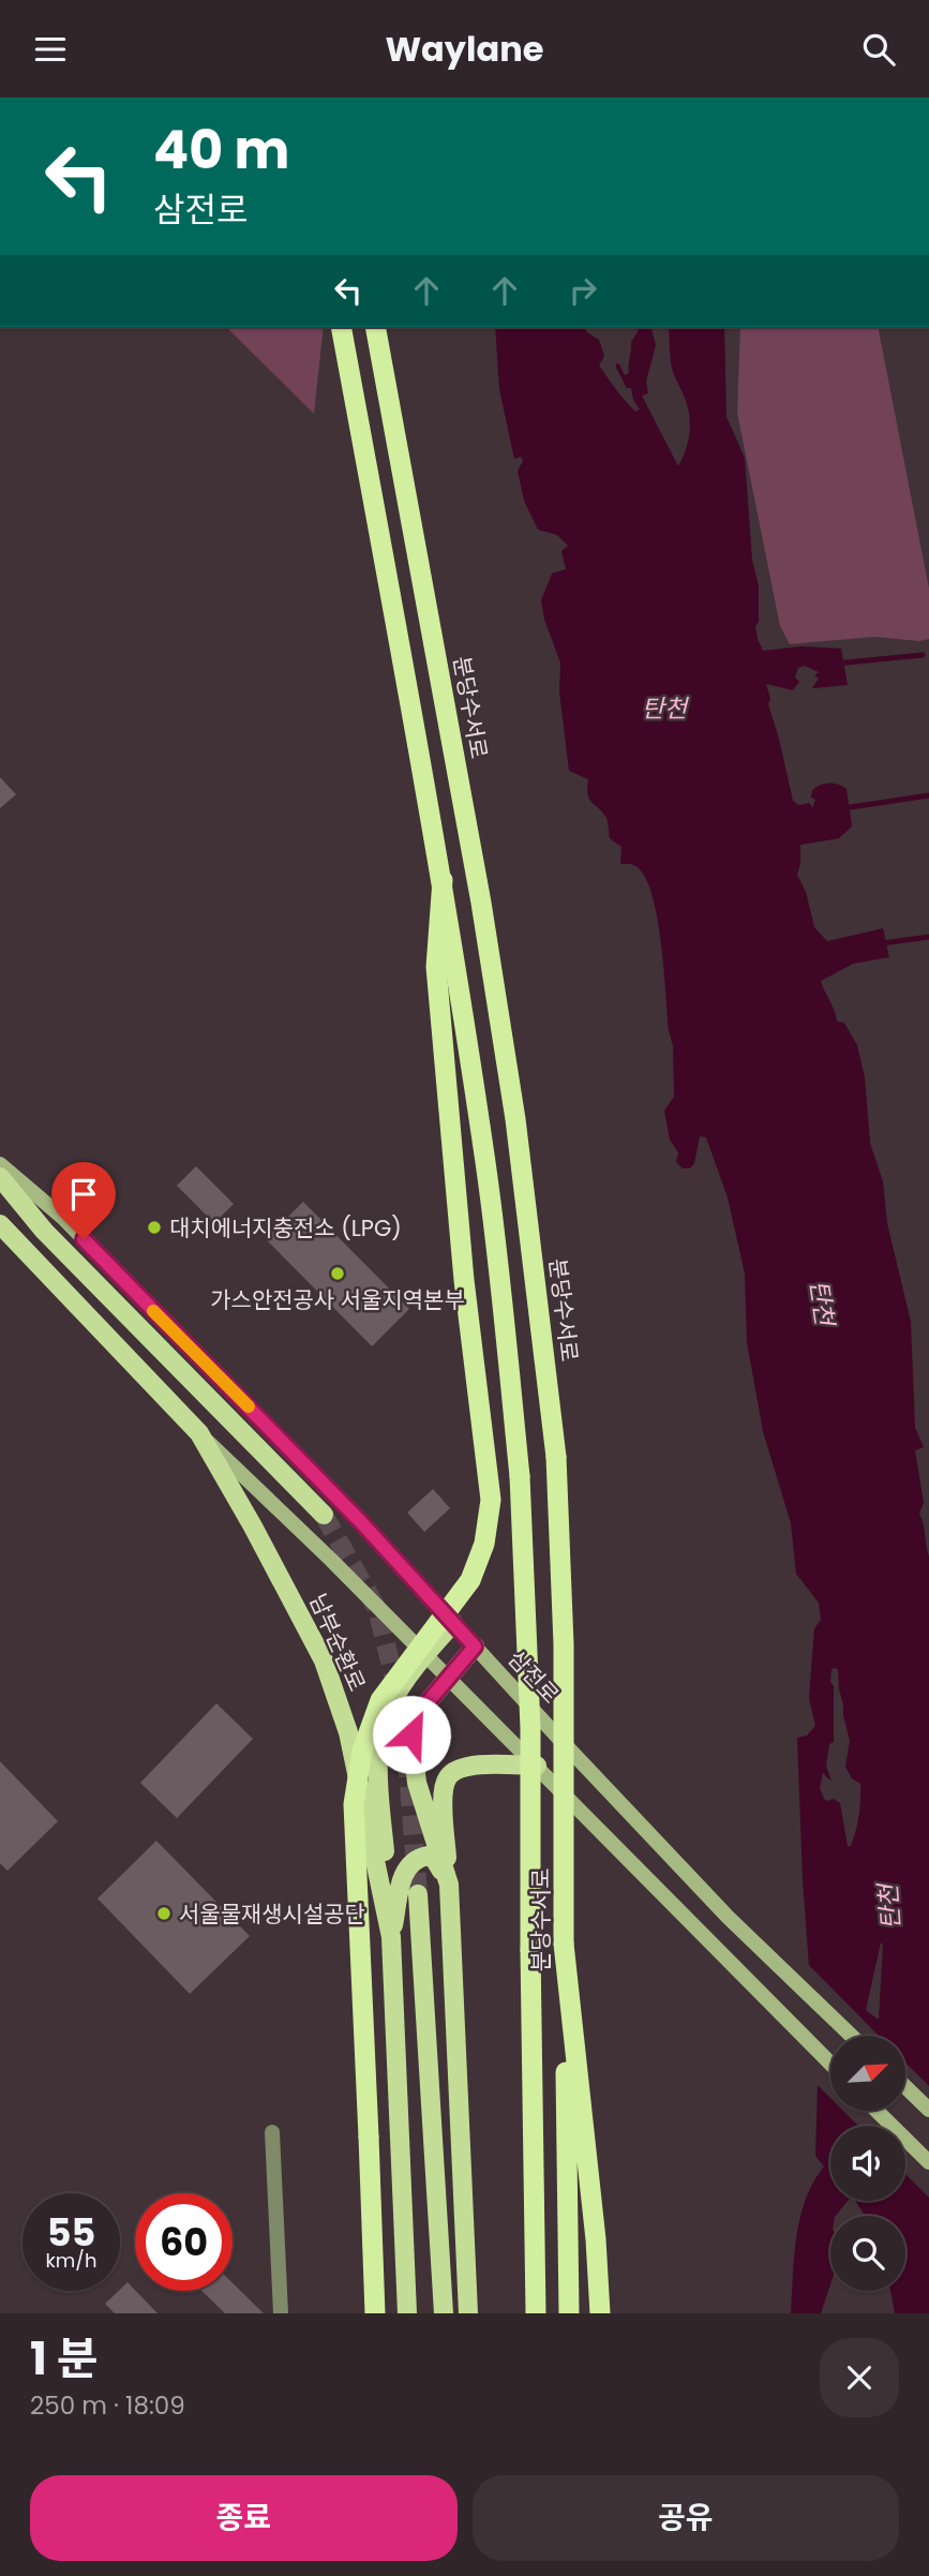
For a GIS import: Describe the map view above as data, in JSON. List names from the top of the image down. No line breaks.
{"streets":{"highway":["분당수서로"],"main road":["남부순환로","삼전로"]},"water":["탄천"],"places":["대치에너지충전소 (LPG)","가스안전공사 서울지역본부","서울물재생시설공단"],"north":"top right","page":{"header":"Waylane","turn":["40 m","삼전로"],"speed":"55 km/h","limit":"60","heading":["1 분","250 m · 18:09"],"buttons":["종료","공유"]}}
